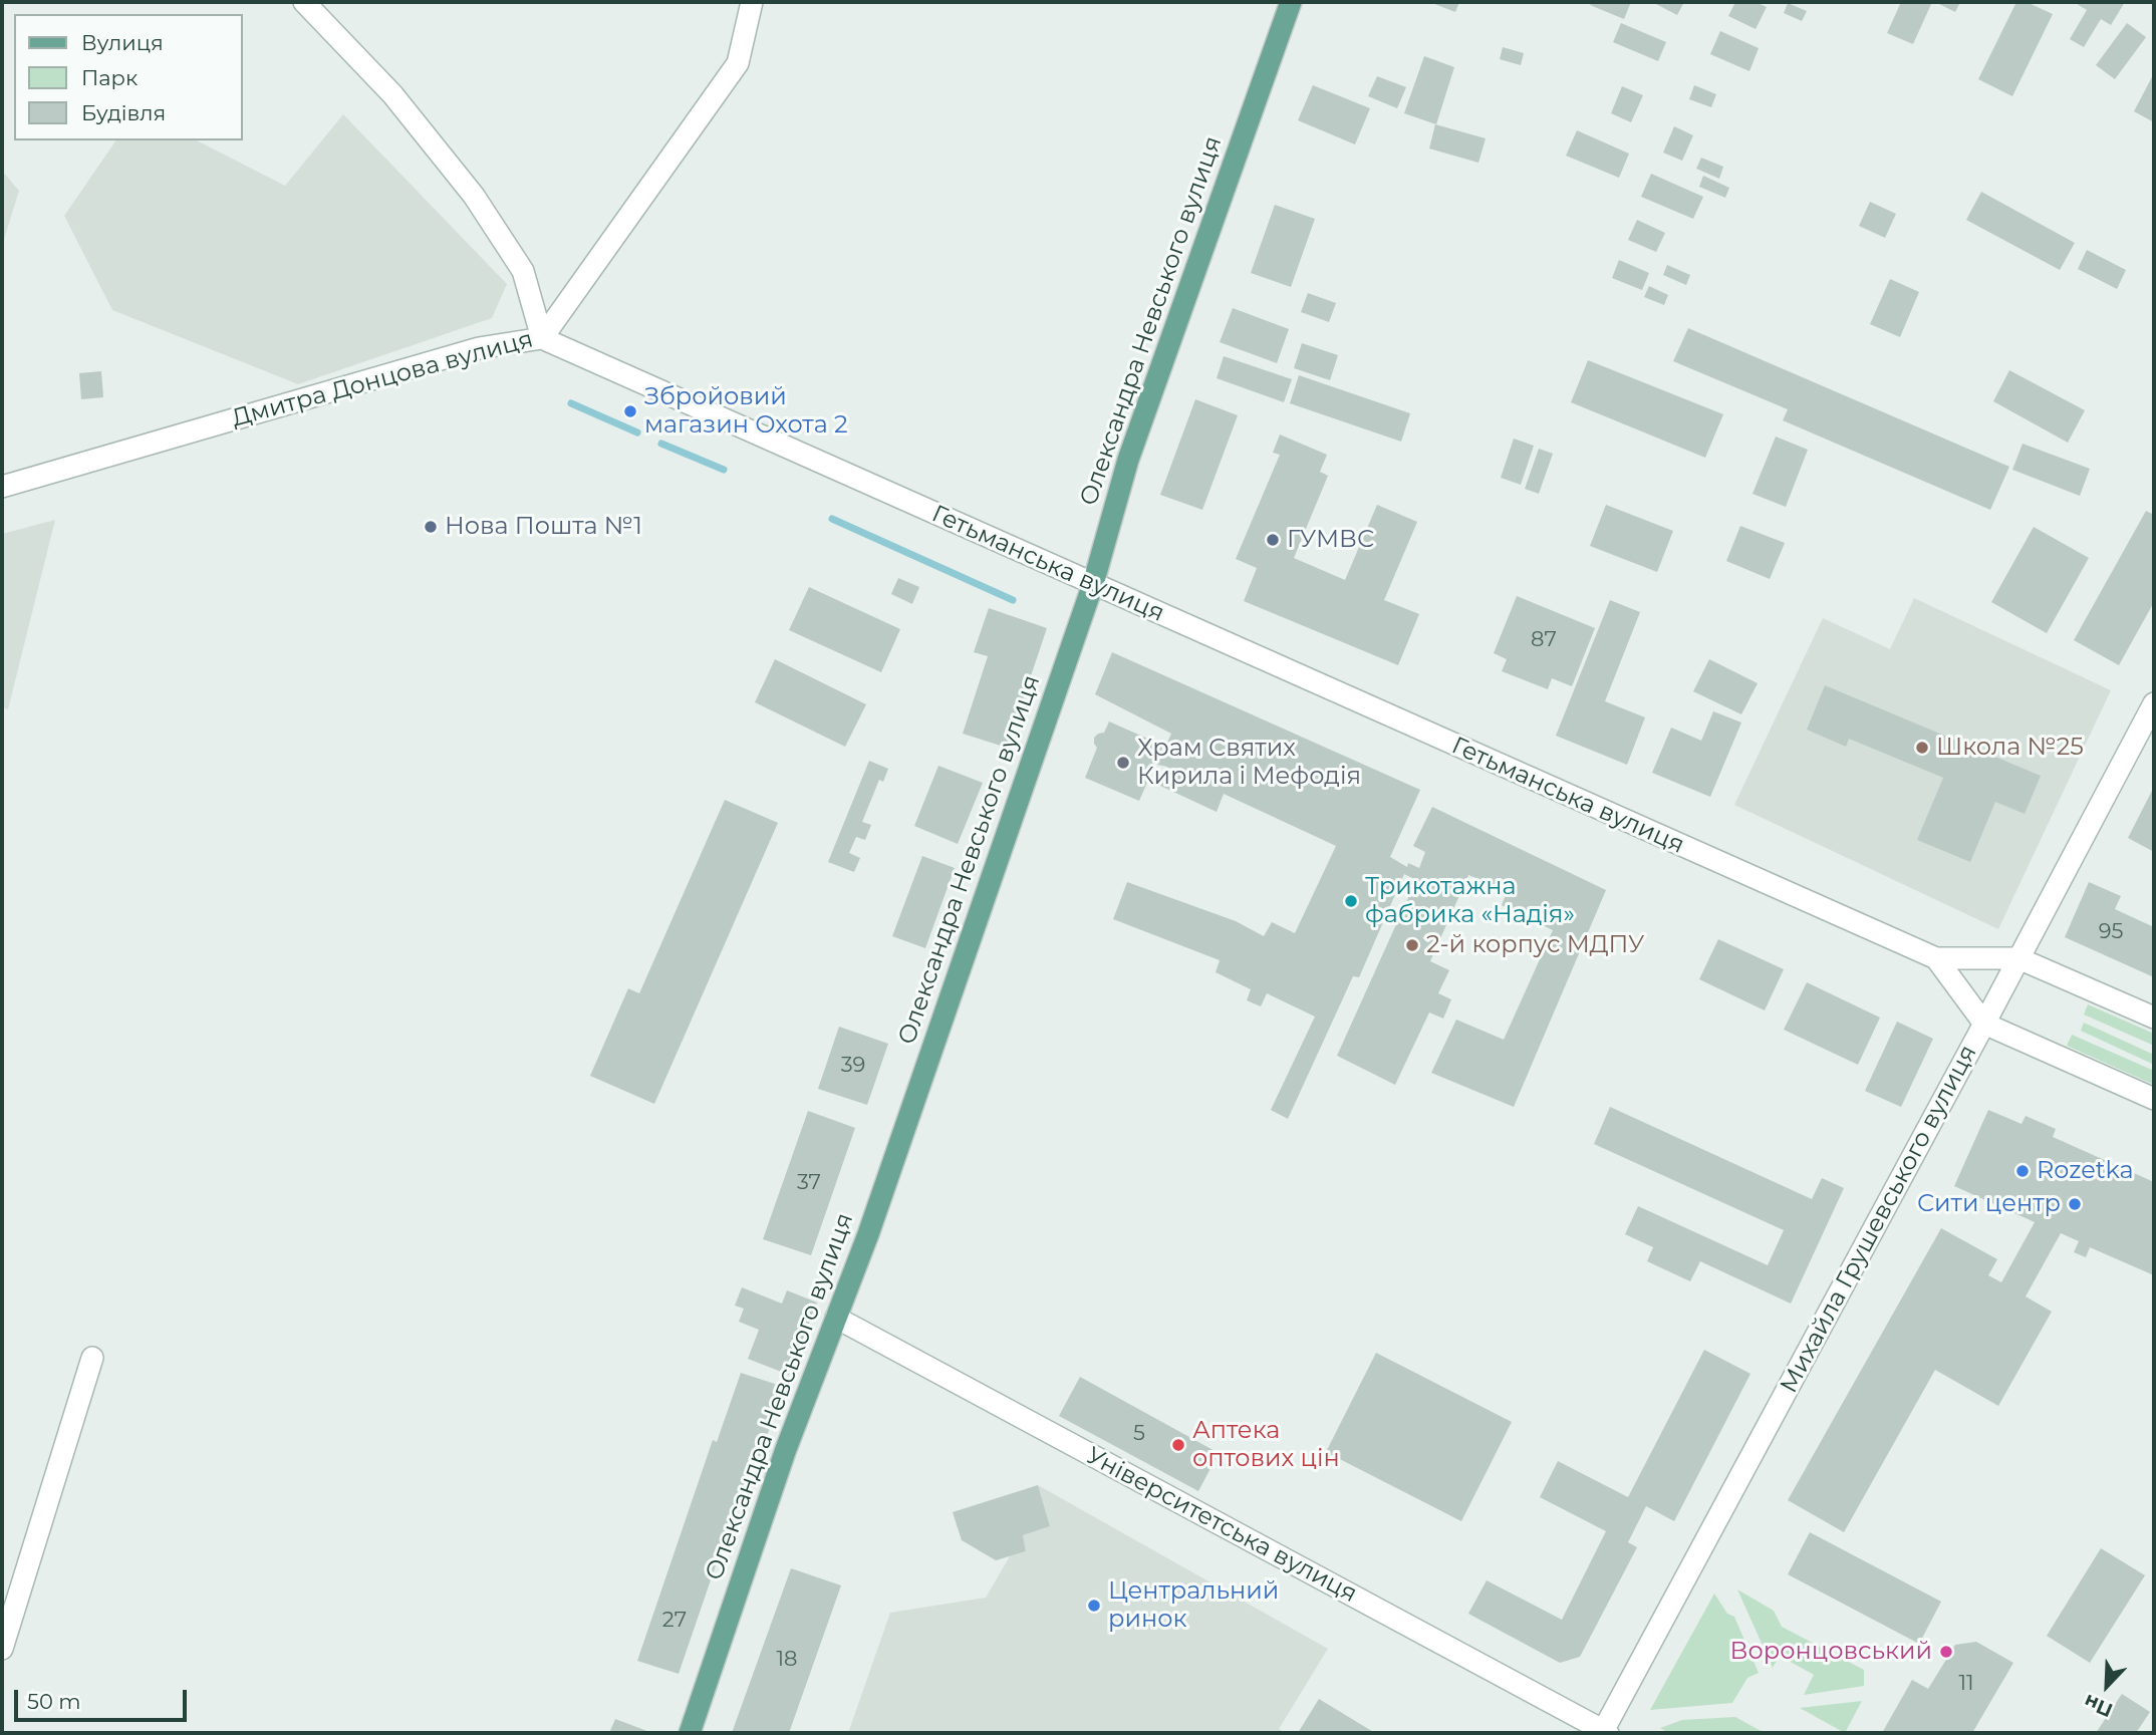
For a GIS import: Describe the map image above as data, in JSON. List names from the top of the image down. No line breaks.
{"streets":{"main road":["Олександра Невського вулиця"],"street":["Дмитра Донцова вулиця","Гетьманська вулиця","Михайла Грушевського вулиця","Університетська вулиця"]},"crossings":[["Олександра Невського вулиця","Гетьманська вулиця"],["Олександра Невського вулиця","Університетська вулиця"],["Дмитра Донцова вулиця","Гетьманська вулиця"],["Гетьманська вулиця","Михайла Грушевського вулиця"],["Михайла Грушевського вулиця","Університетська вулиця"]],"places":["Збройовий магазин Охота 2","Нова Пошта №1","ГУМВС","Школа №25","Храм Святих Кирила і Мефодія","Трикотажна фабрика «Надія»","2-й корпус МДПУ","Rozetka","Сити центр","Аптека оптових цін","Центральний ринок","Воронцовський"],"house_numbers":["87","95","39","37","5","27","18","11"],"legend":["Вулиця","Парк","Будівля"],"scale_bar":"50 m","north":"bottom left"}
